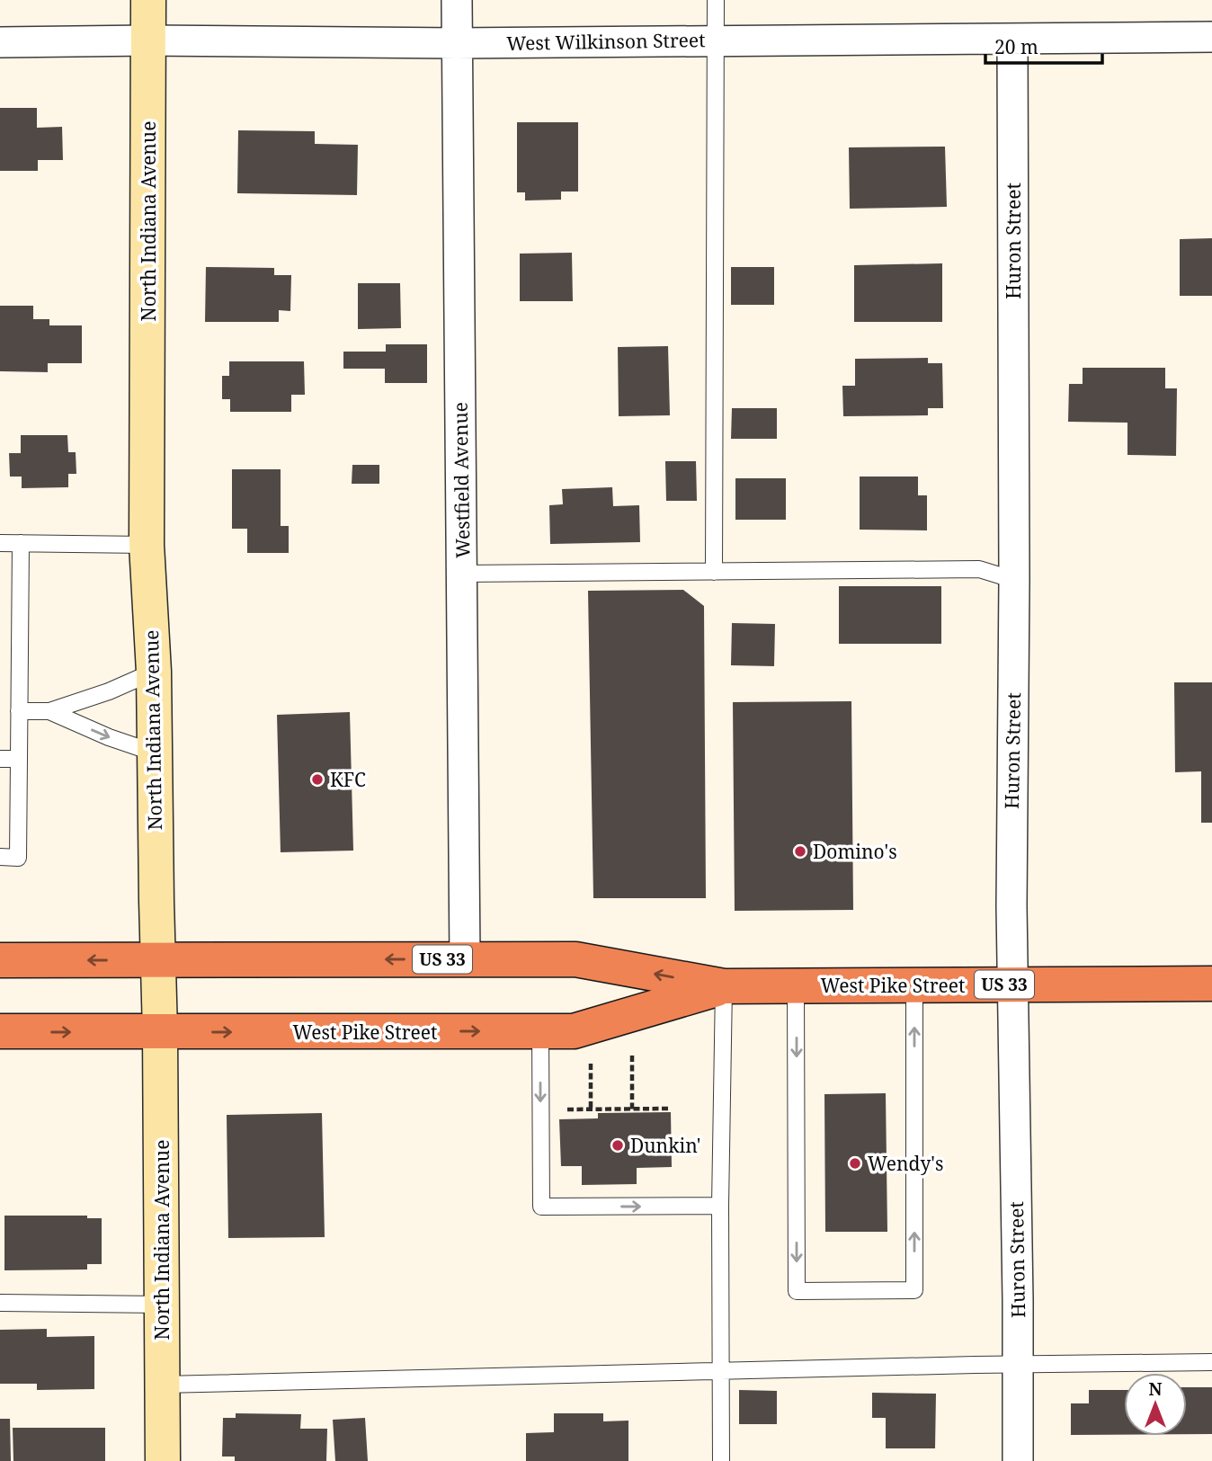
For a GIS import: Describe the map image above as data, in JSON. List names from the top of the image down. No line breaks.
{"streets":{"highway":["US 33","West Pike Street"],"street":["West Wilkinson Street","North Indiana Avenue","Huron Street","Westfield Avenue"]},"crossings":[["West Wilkinson Street","North Indiana Avenue"],["West Wilkinson Street","Huron Street"],["West Wilkinson Street","Westfield Avenue"],["North Indiana Avenue","West Pike Street"],["Huron Street","West Pike Street"],["Westfield Avenue","West Pike Street"]],"places":["KFC","Domino's","Dunkin'","Wendy's"],"scale_bar":"20 m","north":"top"}
